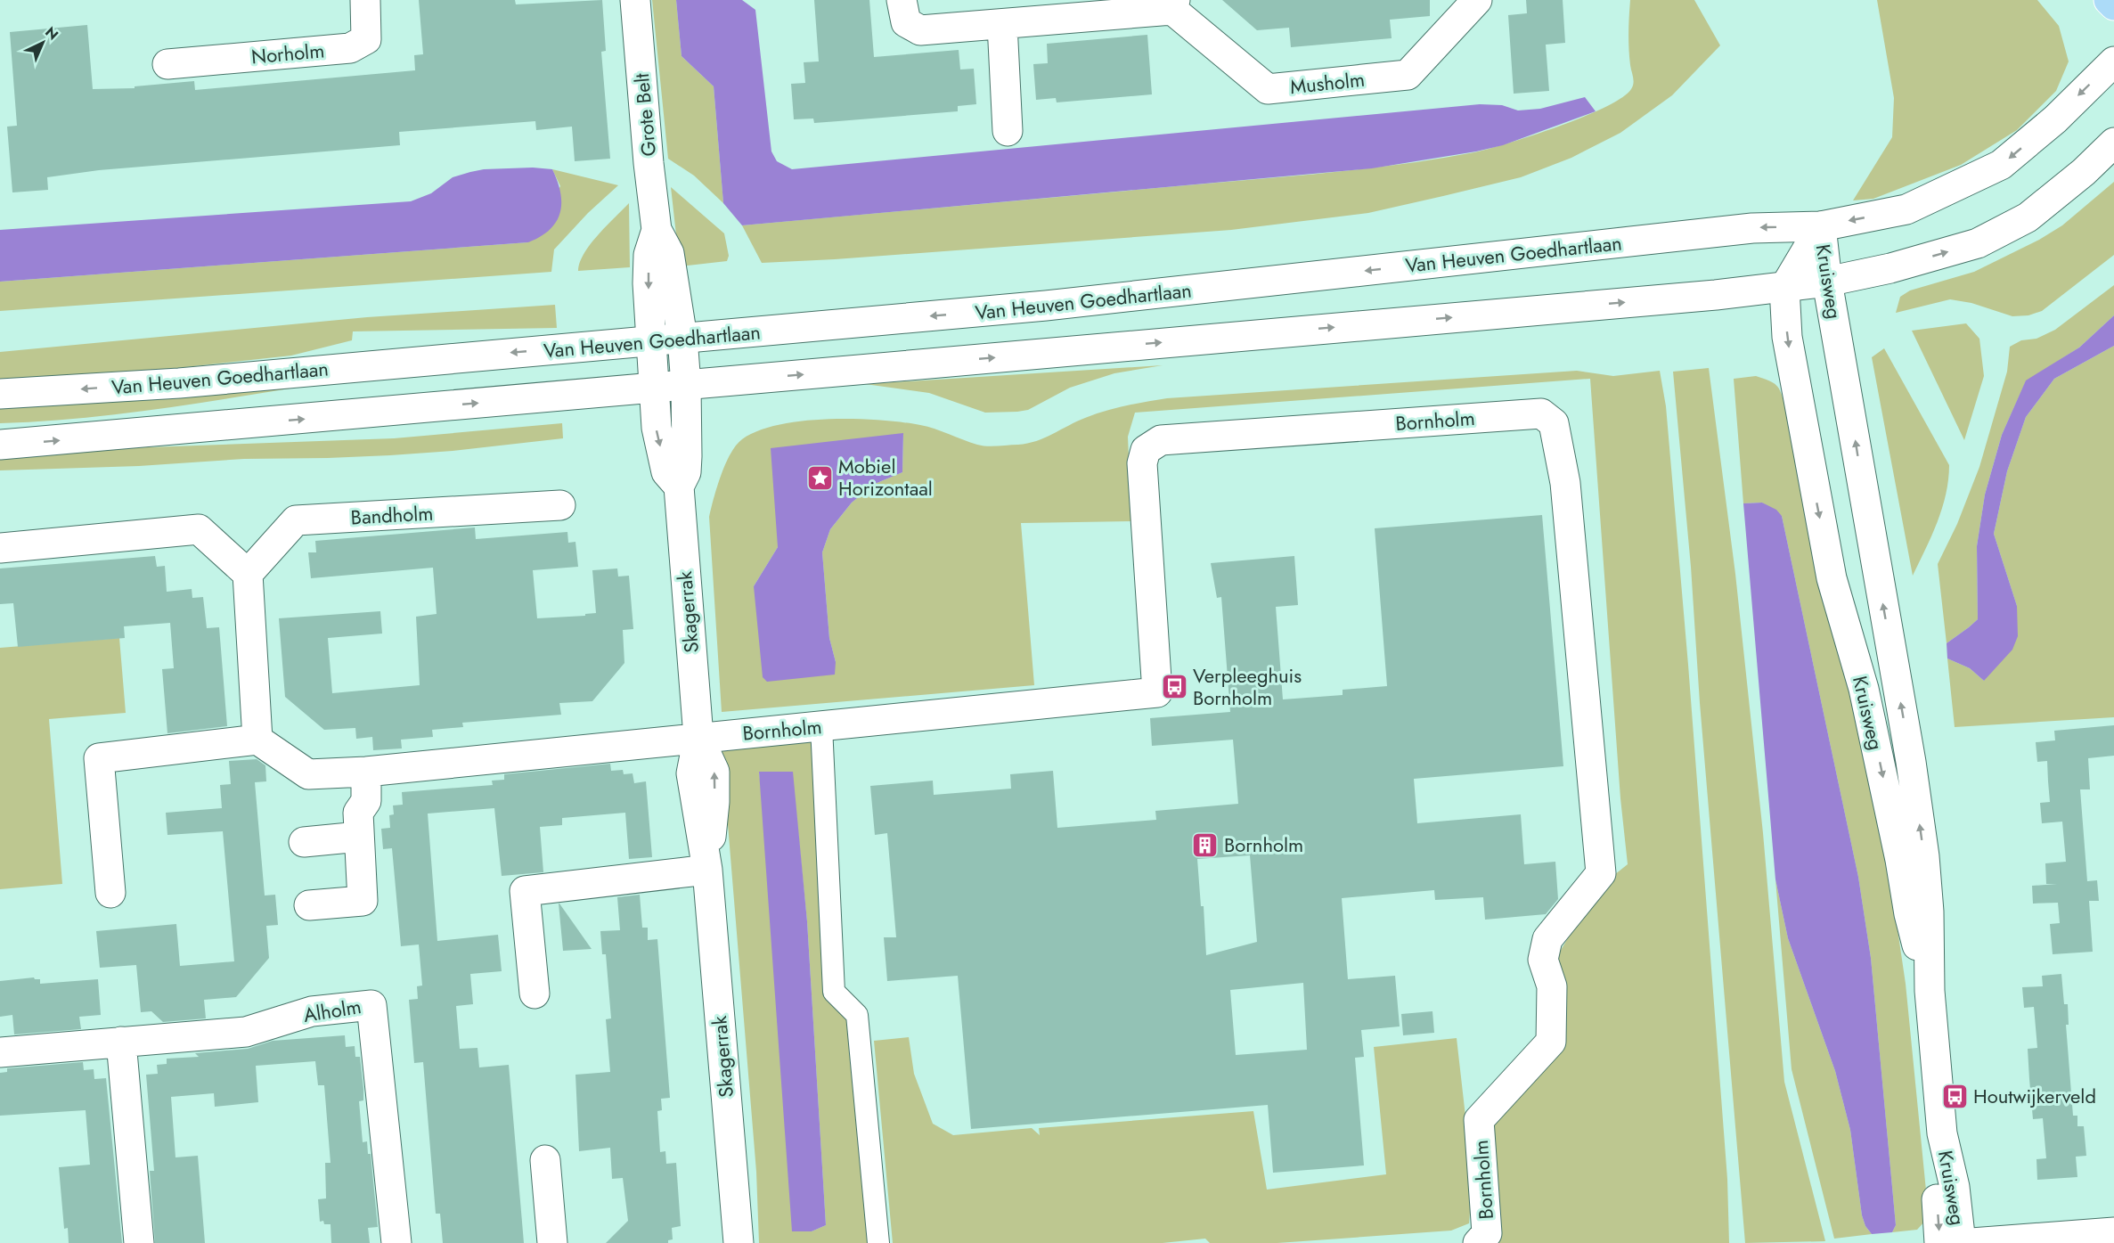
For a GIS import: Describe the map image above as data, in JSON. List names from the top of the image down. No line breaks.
{"streets":{"street":["Norholm","Musholm","Grote Belt","Van Heuven Goedhartlaan","Kruisweg","Bornholm","Bandholm","Skagerrak","Alholm"]},"crossings":[["Grote Belt","Van Heuven Goedhartlaan"],["Grote Belt","Skagerrak"],["Van Heuven Goedhartlaan","Kruisweg"],["Bornholm","Skagerrak"]],"places":{"place":["Mobiel Horizontaal"],"bus stop":["Verpleeghuis Bornholm","Houtwijkerveld"],"building":["Bornholm"]},"north":"top right"}
